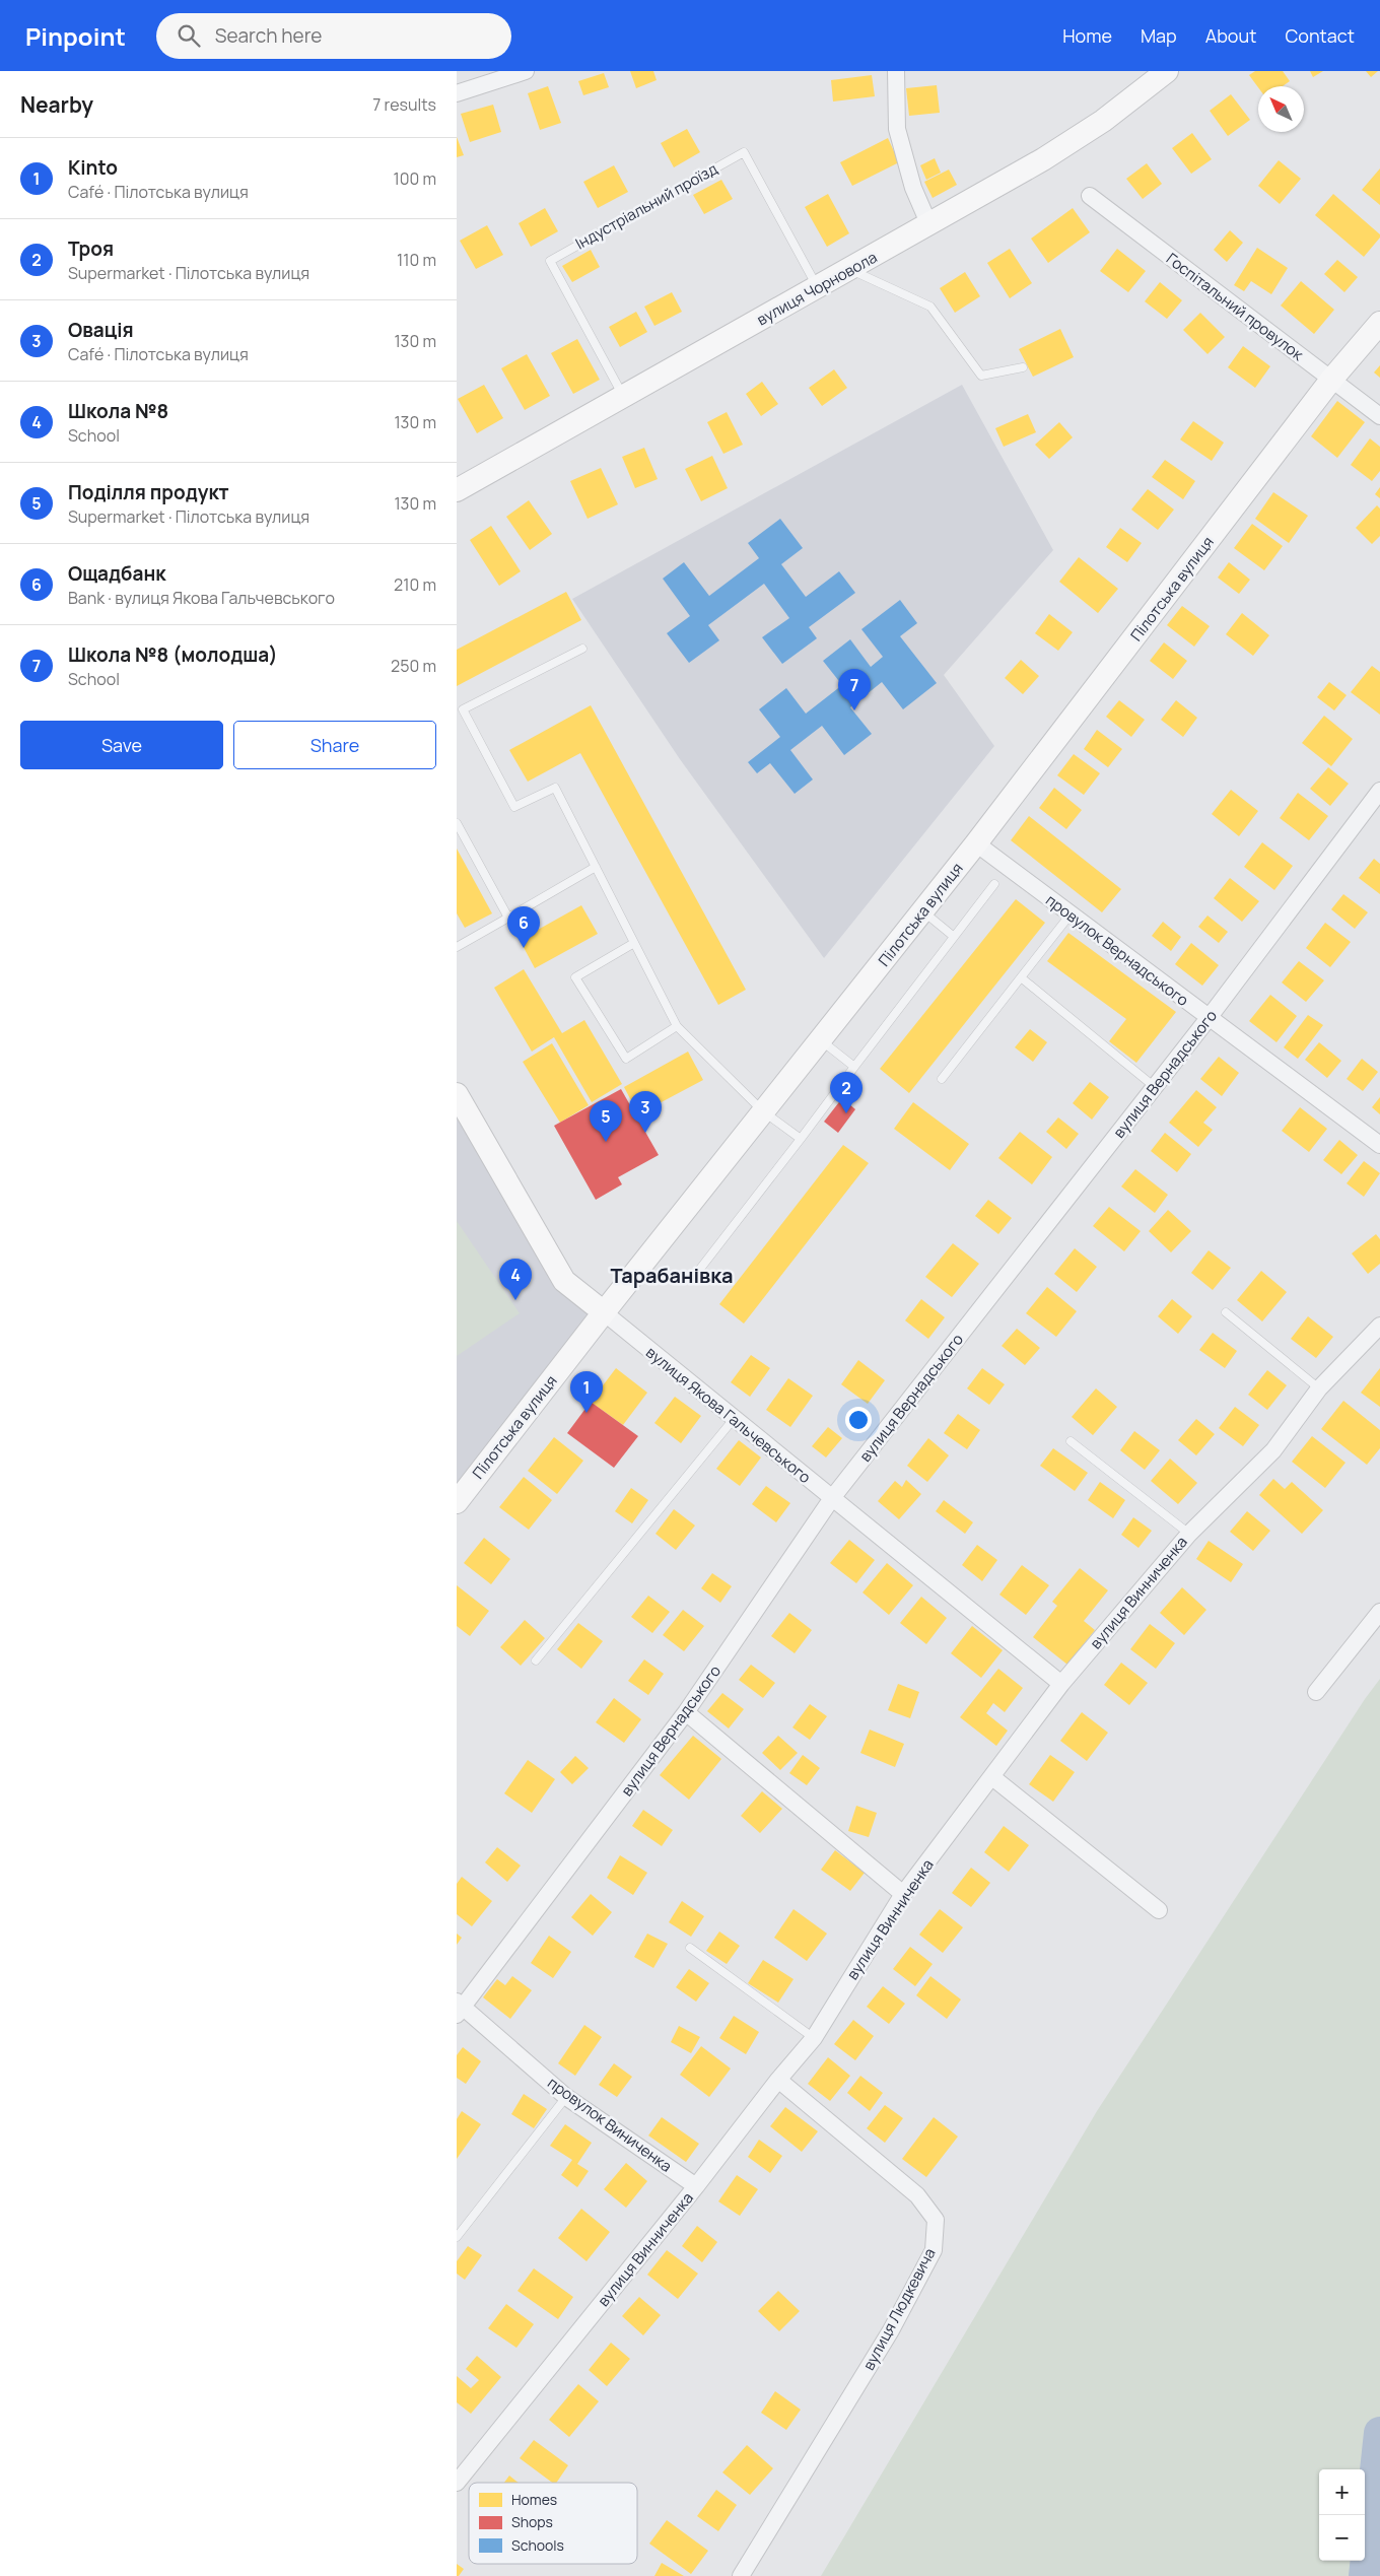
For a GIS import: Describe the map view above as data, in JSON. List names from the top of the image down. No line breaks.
{"streets":{"street":["вулиця Чорновола","Госпітальний провулок","Пілотська вулиця","провулок Вернадського","вулиця Вернадського","вулиця Якова Гальчевського","вулиця Винниченка","провулок Виниченка","вулиця Людкевича"],"lane":["Індустріальний проїзд"]},"crossings":[["Індустріальний проїзд","вулиця Чорновола"],["Госпітальний провулок","Пілотська вулиця"],["Пілотська вулиця","провулок Вернадського"],["Пілотська вулиця","вулиця Якова Гальчевського"],["провулок Вернадського","вулиця Вернадського"],["вулиця Вернадського","вулиця Якова Гальчевського"],["вулиця Вернадського","провулок Виниченка"],["вулиця Якова Гальчевського","вулиця Винниченка"],["вулиця Винниченка","провулок Виниченка"],["вулиця Винниченка","вулиця Людкевича"]],"districts":["Тарабанівка"],"legend":["Homes","Shops","Schools"],"north":"top left","page":{"header":"Pinpoint","search":"Search here","nav":["Home","Map","About","Contact"],"heading":["Nearby","7 results"],"list":[{"mark":"1","name":"Kinto","note":"Café · Пілотська вулиця","value":"100 m"},{"mark":"2","name":"Троя","note":"Supermarket · Пілотська вулиця","value":"110 m"},{"mark":"3","name":"Овація","note":"Café · Пілотська вулиця","value":"130 m"},{"mark":"4","name":"Школа №8","note":"School","value":"130 m"},{"mark":"5","name":"Поділля продукт","note":"Supermarket · Пілотська вулиця","value":"130 m"},{"mark":"6","name":"Ощадбанк","note":"Bank · вулиця Якова Гальчевського","value":"210 m"},{"mark":"7","name":"Школа №8 (молодша)","note":"School","value":"250 m"}],"pins":["7","6","2","3","5","4","1"],"buttons":["Save","Share"],"map_buttons":["+","−"]}}
